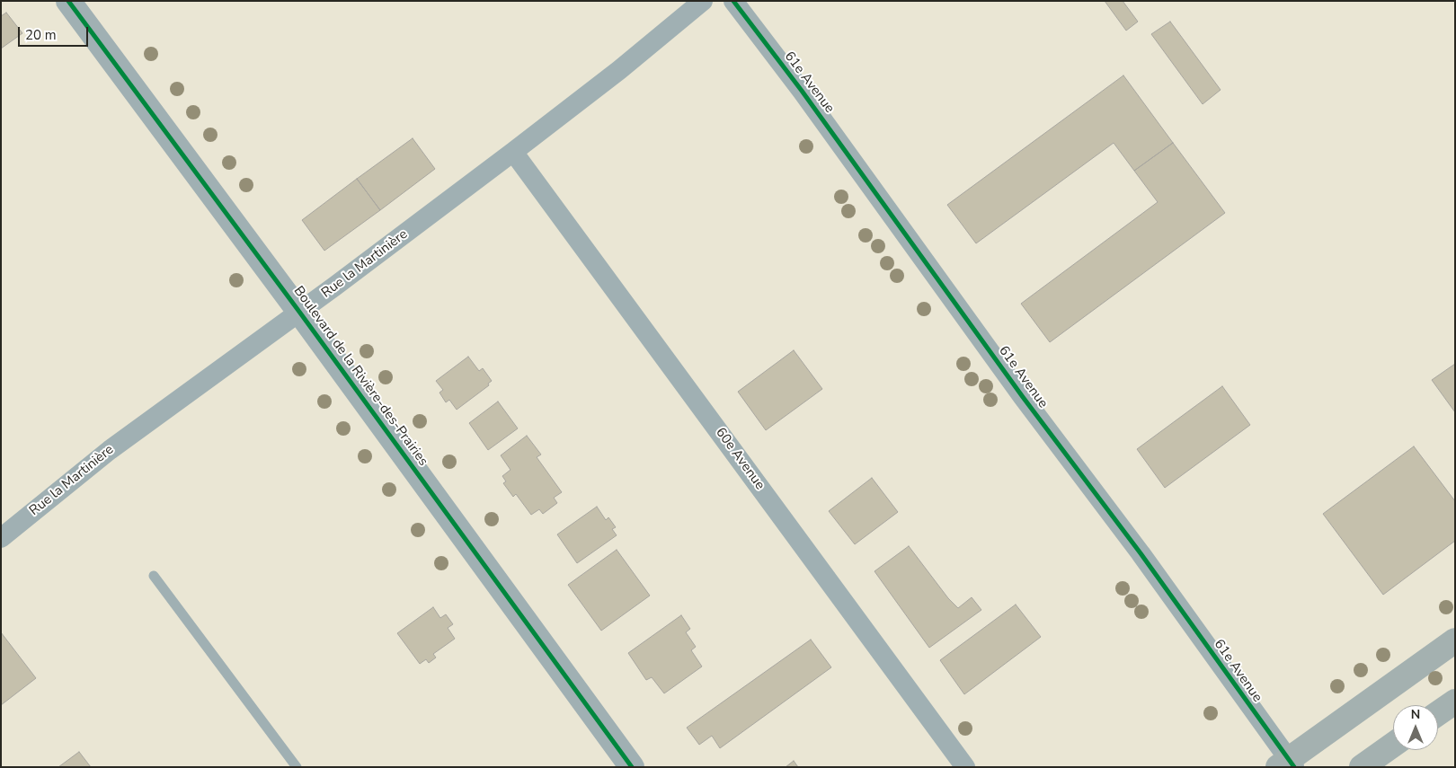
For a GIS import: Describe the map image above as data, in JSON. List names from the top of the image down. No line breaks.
{"streets":{"street":["61e Avenue","Rue la Martinière","Boulevard de la Rivière-des-Prairies","60e Avenue"]},"crossings":[["Rue la Martinière","Boulevard de la Rivière-des-Prairies"],["Rue la Martinière","60e Avenue"]],"scale_bar":"20 m","north":"top"}
